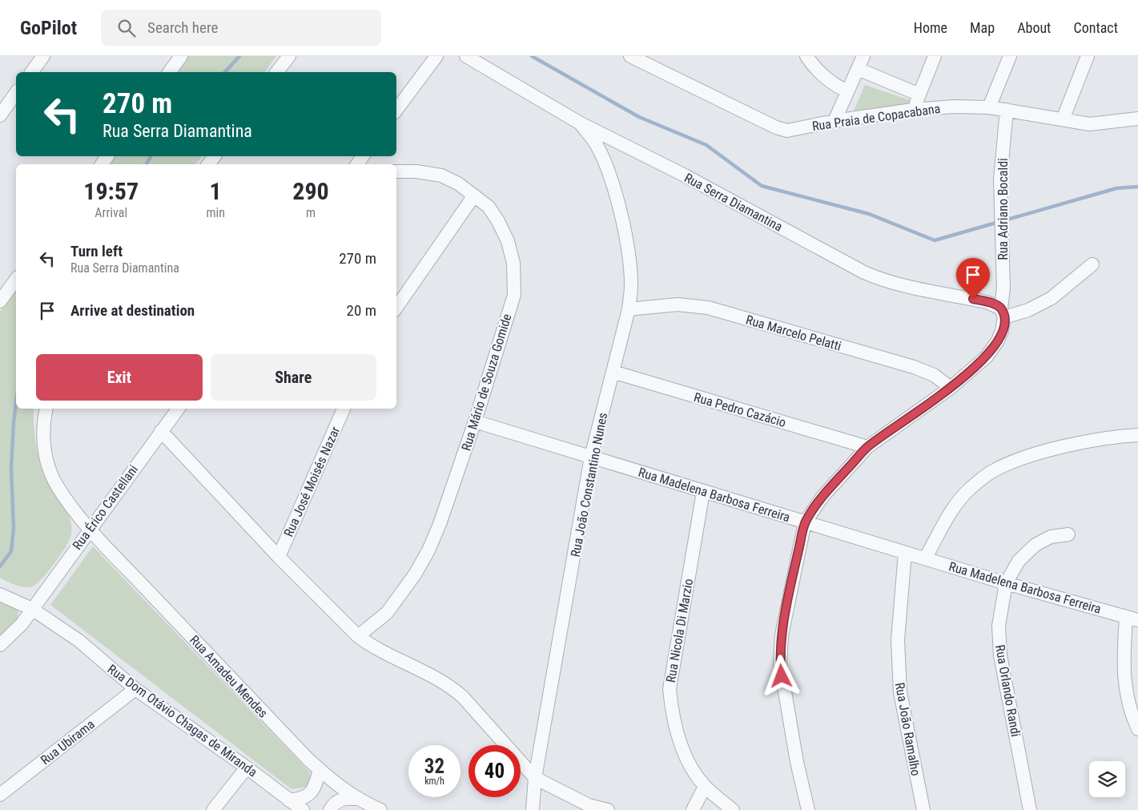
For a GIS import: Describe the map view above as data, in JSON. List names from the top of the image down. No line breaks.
{"streets":{"street":["Rua Praia de Copacabana","Rua Serra Diamantina","Rua Adriano Bocaldi","Rua Marcelo Pelatti","Rua Mário de Souza Gomide","Rua Pedro Cazácio","Rua José Moisés Nazar","Rua João Constantino Nunes","Rua Madelena Barbosa Ferreira","Rua Érico Castellani","Rua Nicola Di Marzio","Rua Amadeu Mendes","Rua Orlando Randi","Rua Dom Otávio Chagas de Miranda","Rua João Ramalho","Rua Ubirama"]},"crossings":[["Rua Praia de Copacabana","Rua Adriano Bocaldi"],["Rua Serra Diamantina","Rua Adriano Bocaldi"],["Rua Serra Diamantina","Rua João Constantino Nunes"],["Rua Adriano Bocaldi","Rua Marcelo Pelatti"],["Rua Adriano Bocaldi","Rua Pedro Cazácio"],["Rua Adriano Bocaldi","Rua Madelena Barbosa Ferreira"],["Rua Marcelo Pelatti","Rua João Constantino Nunes"],["Rua Mário de Souza Gomide","Rua Madelena Barbosa Ferreira"],["Rua Pedro Cazácio","Rua João Constantino Nunes"],["Rua João Constantino Nunes","Rua Madelena Barbosa Ferreira"],["Rua Madelena Barbosa Ferreira","Rua Nicola Di Marzio"],["Rua Madelena Barbosa Ferreira","Rua Orlando Randi"],["Rua Madelena Barbosa Ferreira","Rua João Ramalho"],["Rua Érico Castellani","Rua Amadeu Mendes"],["Rua Érico Castellani","Rua Dom Otávio Chagas de Miranda"],["Rua Dom Otávio Chagas de Miranda","Rua Ubirama"]],"page":{"header":"GoPilot","search":"Search here","nav":["Home","Map","About","Contact"],"turn":["270 m","Rua Serra Diamantina"],"eta":["19:57","Arrival","1","min","290","m"],"list":[{"name":"Turn left","note":"Rua Serra Diamantina","value":"270 m"},{"name":"Arrive at destination","value":"20 m"}],"buttons":["Exit","Share"],"speed":"32 km/h","limit":"40"}}
